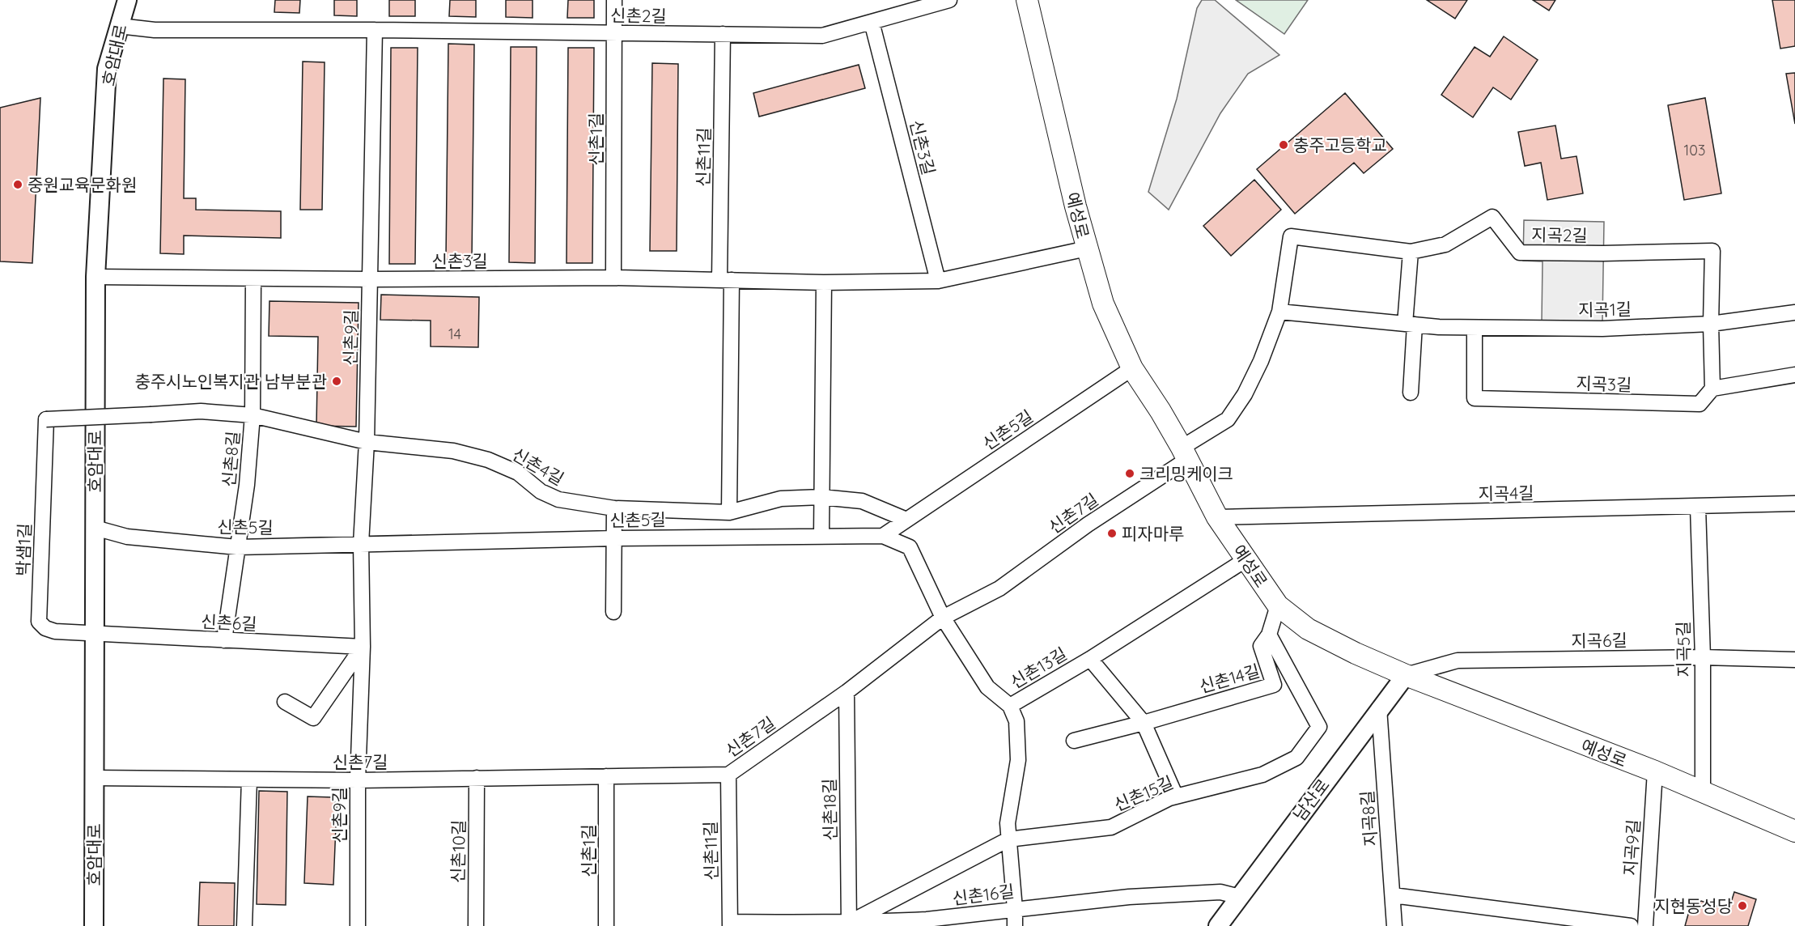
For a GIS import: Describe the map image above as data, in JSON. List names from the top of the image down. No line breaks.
{"streets":{"main road":["예성로"],"street":["신촌2길","호암대로","신촌1길","신촌3길","신촌11길","지곡2길","지곡1길","신촌9길","지곡3길","신촌5길","신촌8길","신촌4길","지곡4길","신촌7길","박샘1길","신촌6길","지곡6길","지곡5길","신촌13길","신촌14길","신촌15길","남산로","신촌18길","지곡8길","지곡9길","신촌10길","신촌16길"]},"crossings":[["신촌2길","호암대로"],["신촌2길","신촌1길"],["신촌2길","신촌3길"],["신촌2길","신촌11길"],["신촌2길","신촌9길"],["호암대로","신촌3길"],["호암대로","신촌5길"],["호암대로","신촌7길"],["호암대로","박샘1길"],["호암대로","신촌6길"],["신촌1길","신촌3길"],["신촌1길","신촌7길"],["신촌3길","신촌11길"],["신촌3길","예성로"],["신촌3길","신촌9길"],["신촌3길","신촌8길"],["신촌11길","신촌4길"],["신촌11길","신촌7길"],["신촌11길","신촌16길"],["예성로","신촌5길"],["예성로","지곡4길"],["예성로","신촌7길"],["예성로","지곡6길"],["예성로","지곡5길"],["예성로","신촌13길"],["예성로","남산로"],["예성로","지곡9길"],["지곡2길","지곡1길"],["지곡1길","지곡3길"],["신촌9길","신촌5길"],["신촌9길","신촌4길"],["신촌9길","신촌7길"],["신촌9길","신촌6길"],["신촌5길","신촌8길"],["신촌5길","신촌4길"],["신촌5길","신촌13길"],["신촌8길","신촌4길"],["신촌8길","신촌6길"],["신촌4길","박샘1길"],["지곡4길","지곡5길"],["신촌7길","신촌13길"],["신촌7길","신촌18길"],["신촌7길","신촌10길"],["박샘1길","신촌6길"],["지곡6길","지곡5길"],["지곡6길","남산로"],["신촌14길","신촌15길"],["신촌15길","신촌18길"],["신촌15길","신촌16길"],["남산로","지곡8길"],["남산로","신촌16길"],["신촌18길","신촌16길"]],"places":["충주고등학교","중원교육문화원","충주시노인복지관 남부분관","크리밍케이크","피자마루","지현동성당"],"house_numbers":["103","14"]}
